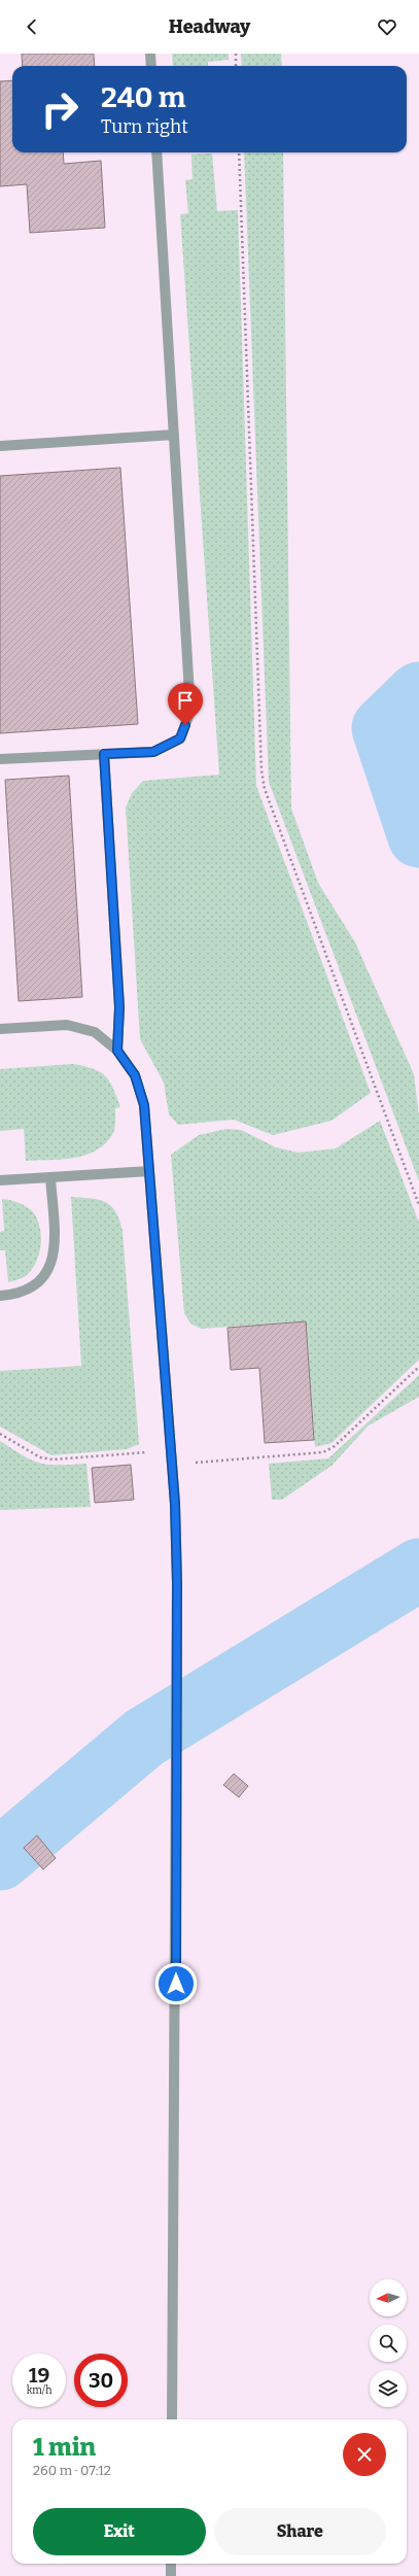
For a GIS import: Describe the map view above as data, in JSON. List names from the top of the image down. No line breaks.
{"north":"left","page":{"header":"Headway","turn":["240 m","Turn right"],"speed":"19 km/h","limit":"30","heading":["1 min","260 m · 07:12"],"buttons":["Exit","Share"]}}
